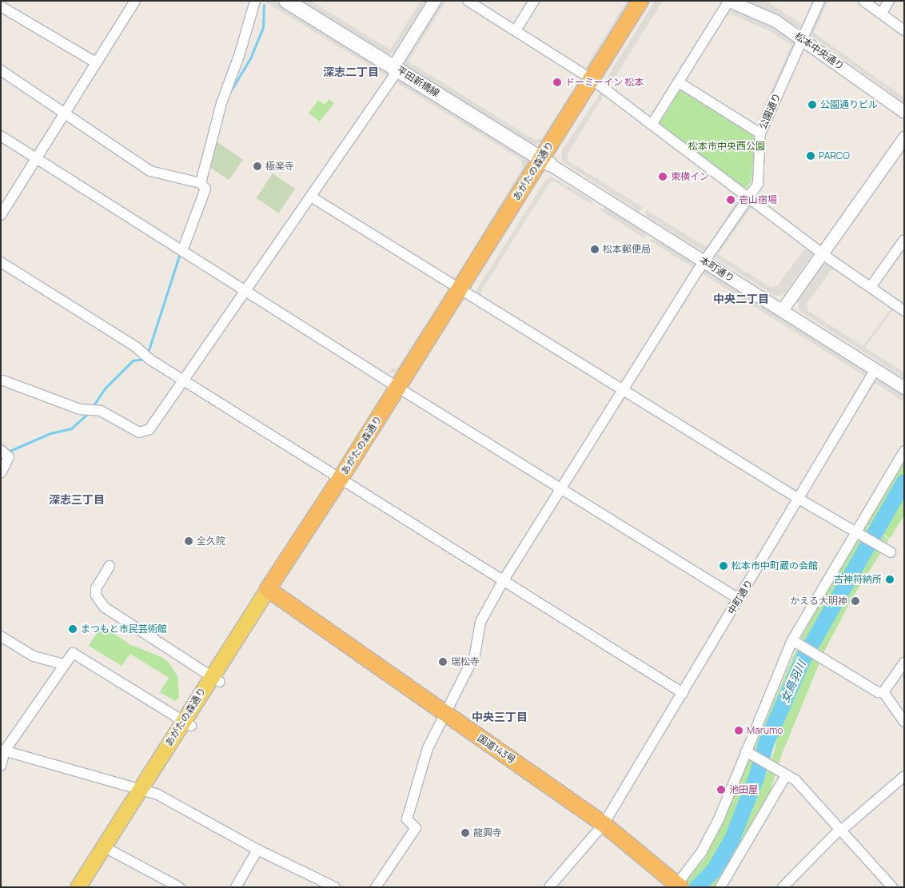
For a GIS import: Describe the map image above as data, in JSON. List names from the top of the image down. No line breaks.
{"streets":{"highway":["あがたの森通り","国道143号"],"main road":["平田新橋線"],"street":["松本中央通り","公園通り","本町通り","中町通り"]},"crossings":[["松本中央通り","公園通り"],["平田新橋線","あがたの森通り"],["平田新橋線","本町通り"],["公園通り","本町通り"],["公園通り","国道143号"],["あがたの森通り","本町通り"],["あがたの森通り","国道143号"],["本町通り","中町通り"],["中町通り","国道143号"]],"districts":["深志二丁目","中央二丁目","深志三丁目","中央三丁目"],"water":["女鳥羽川"],"parks":["松本市中央西公園"],"places":["ドーミーイン 松本","公園通りビル","PARCO","極楽寺","東横イン","壱山宿場","松本郵便局","全久院","松本市中町蔵の会館","古神符納所","かえる大明神","まつもと市民芸術館","瑞松寺","Marumo","池田屋","龍興寺"]}
